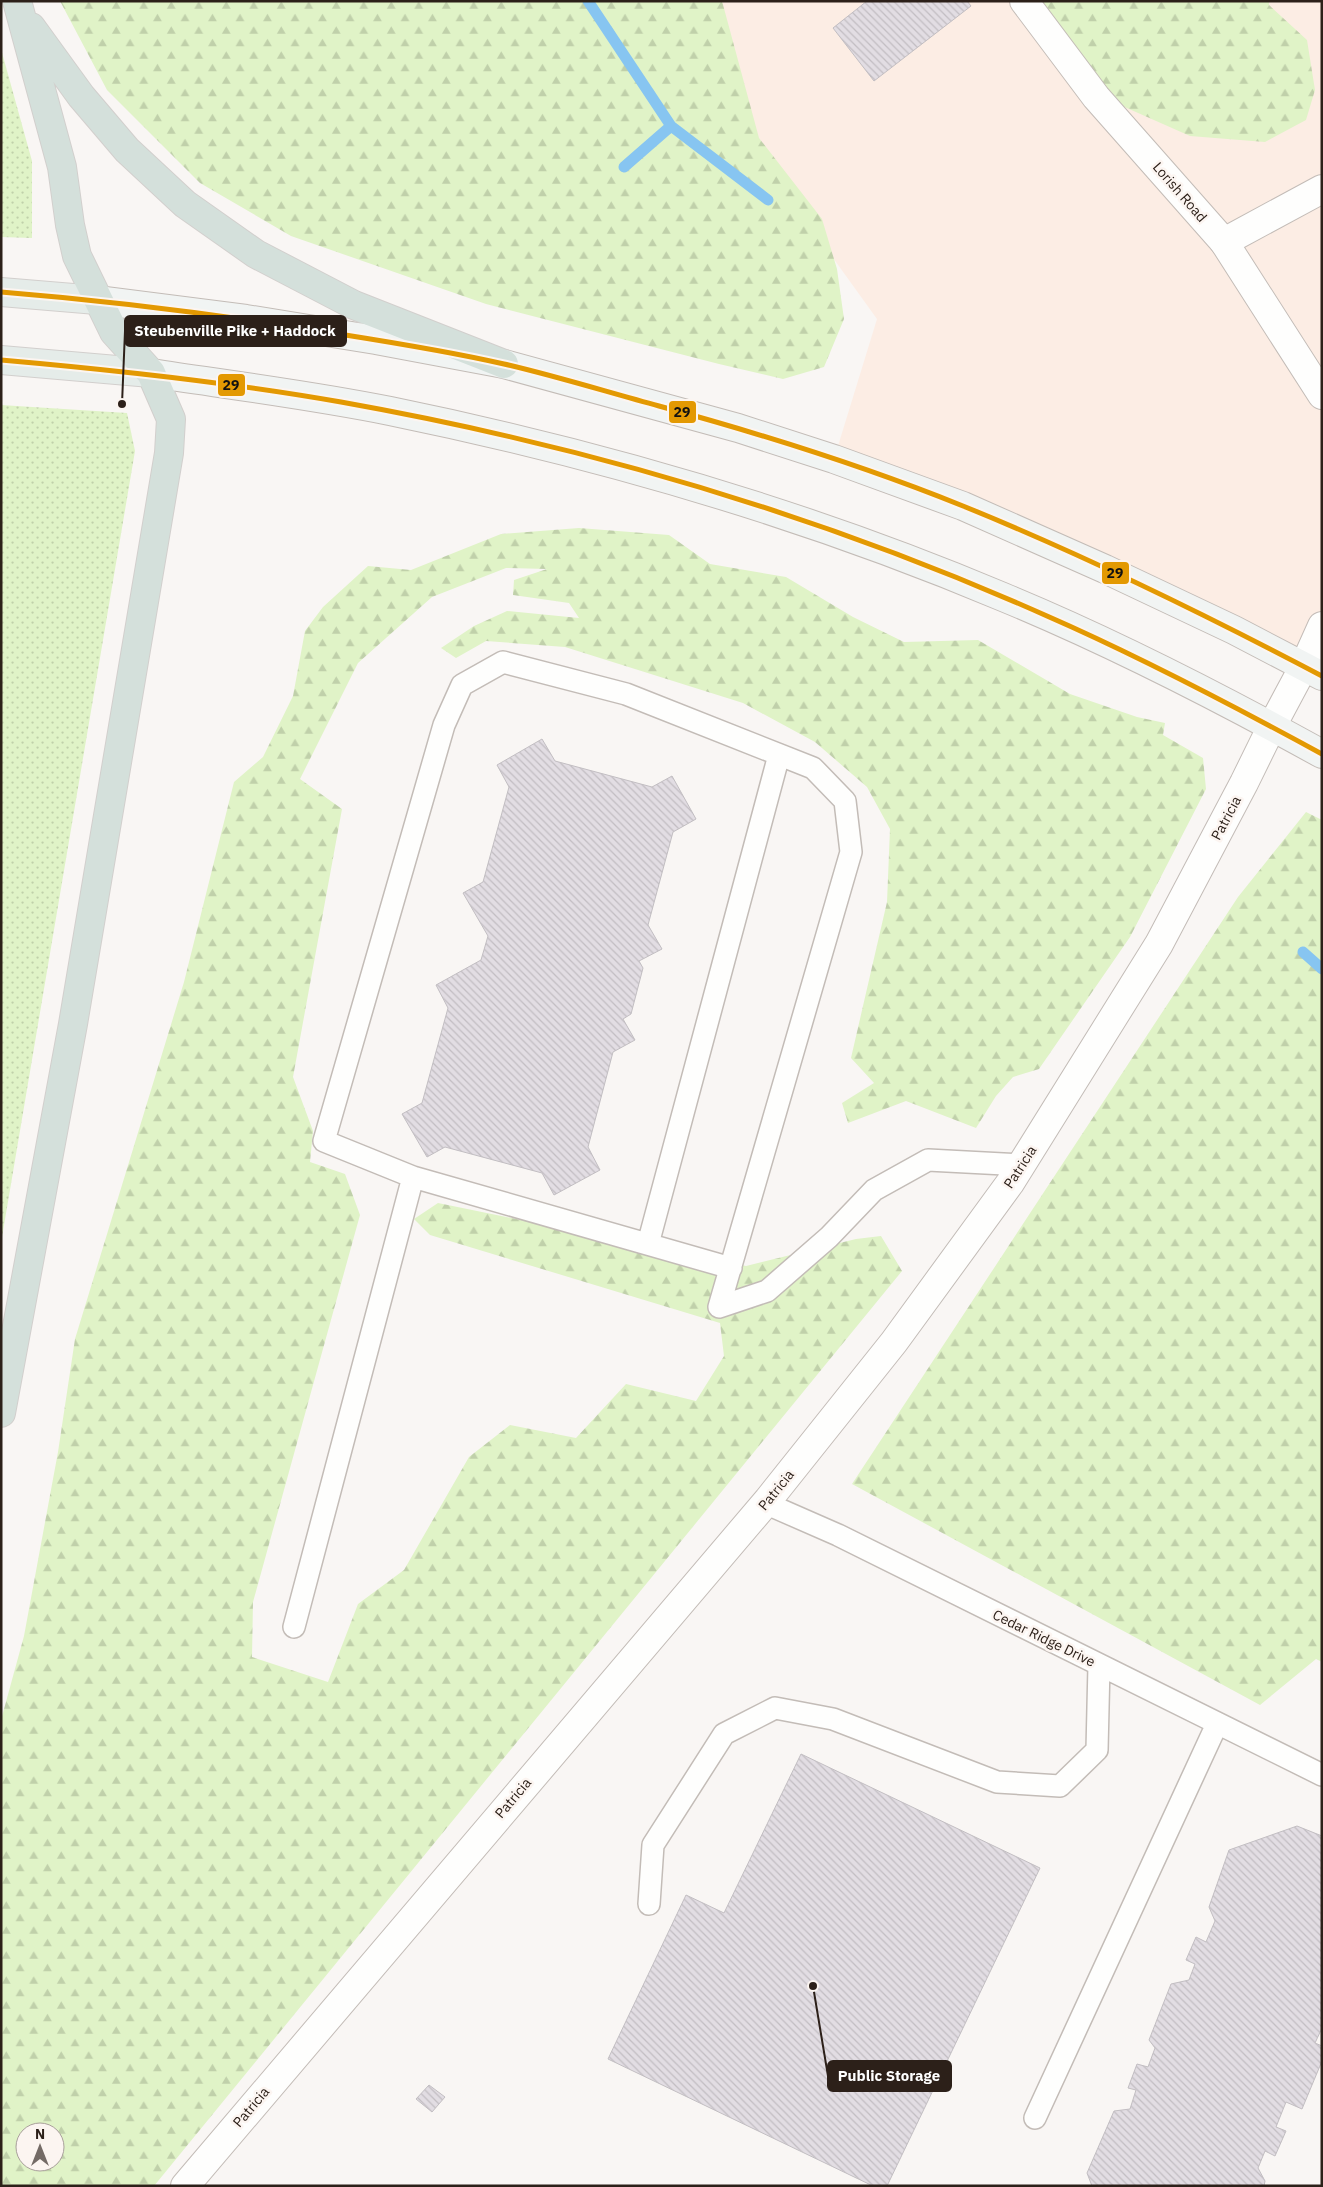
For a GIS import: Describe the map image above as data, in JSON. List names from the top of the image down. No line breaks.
{"streets":{"street":["Lorish Road","Patricia"],"lane":["Cedar Ridge Drive"]},"crossings":[["Patricia","Cedar Ridge Drive"]],"places":["Steubenville Pike + Haddock","Public Storage"],"lines":["transit line 29"],"north":"top"}
